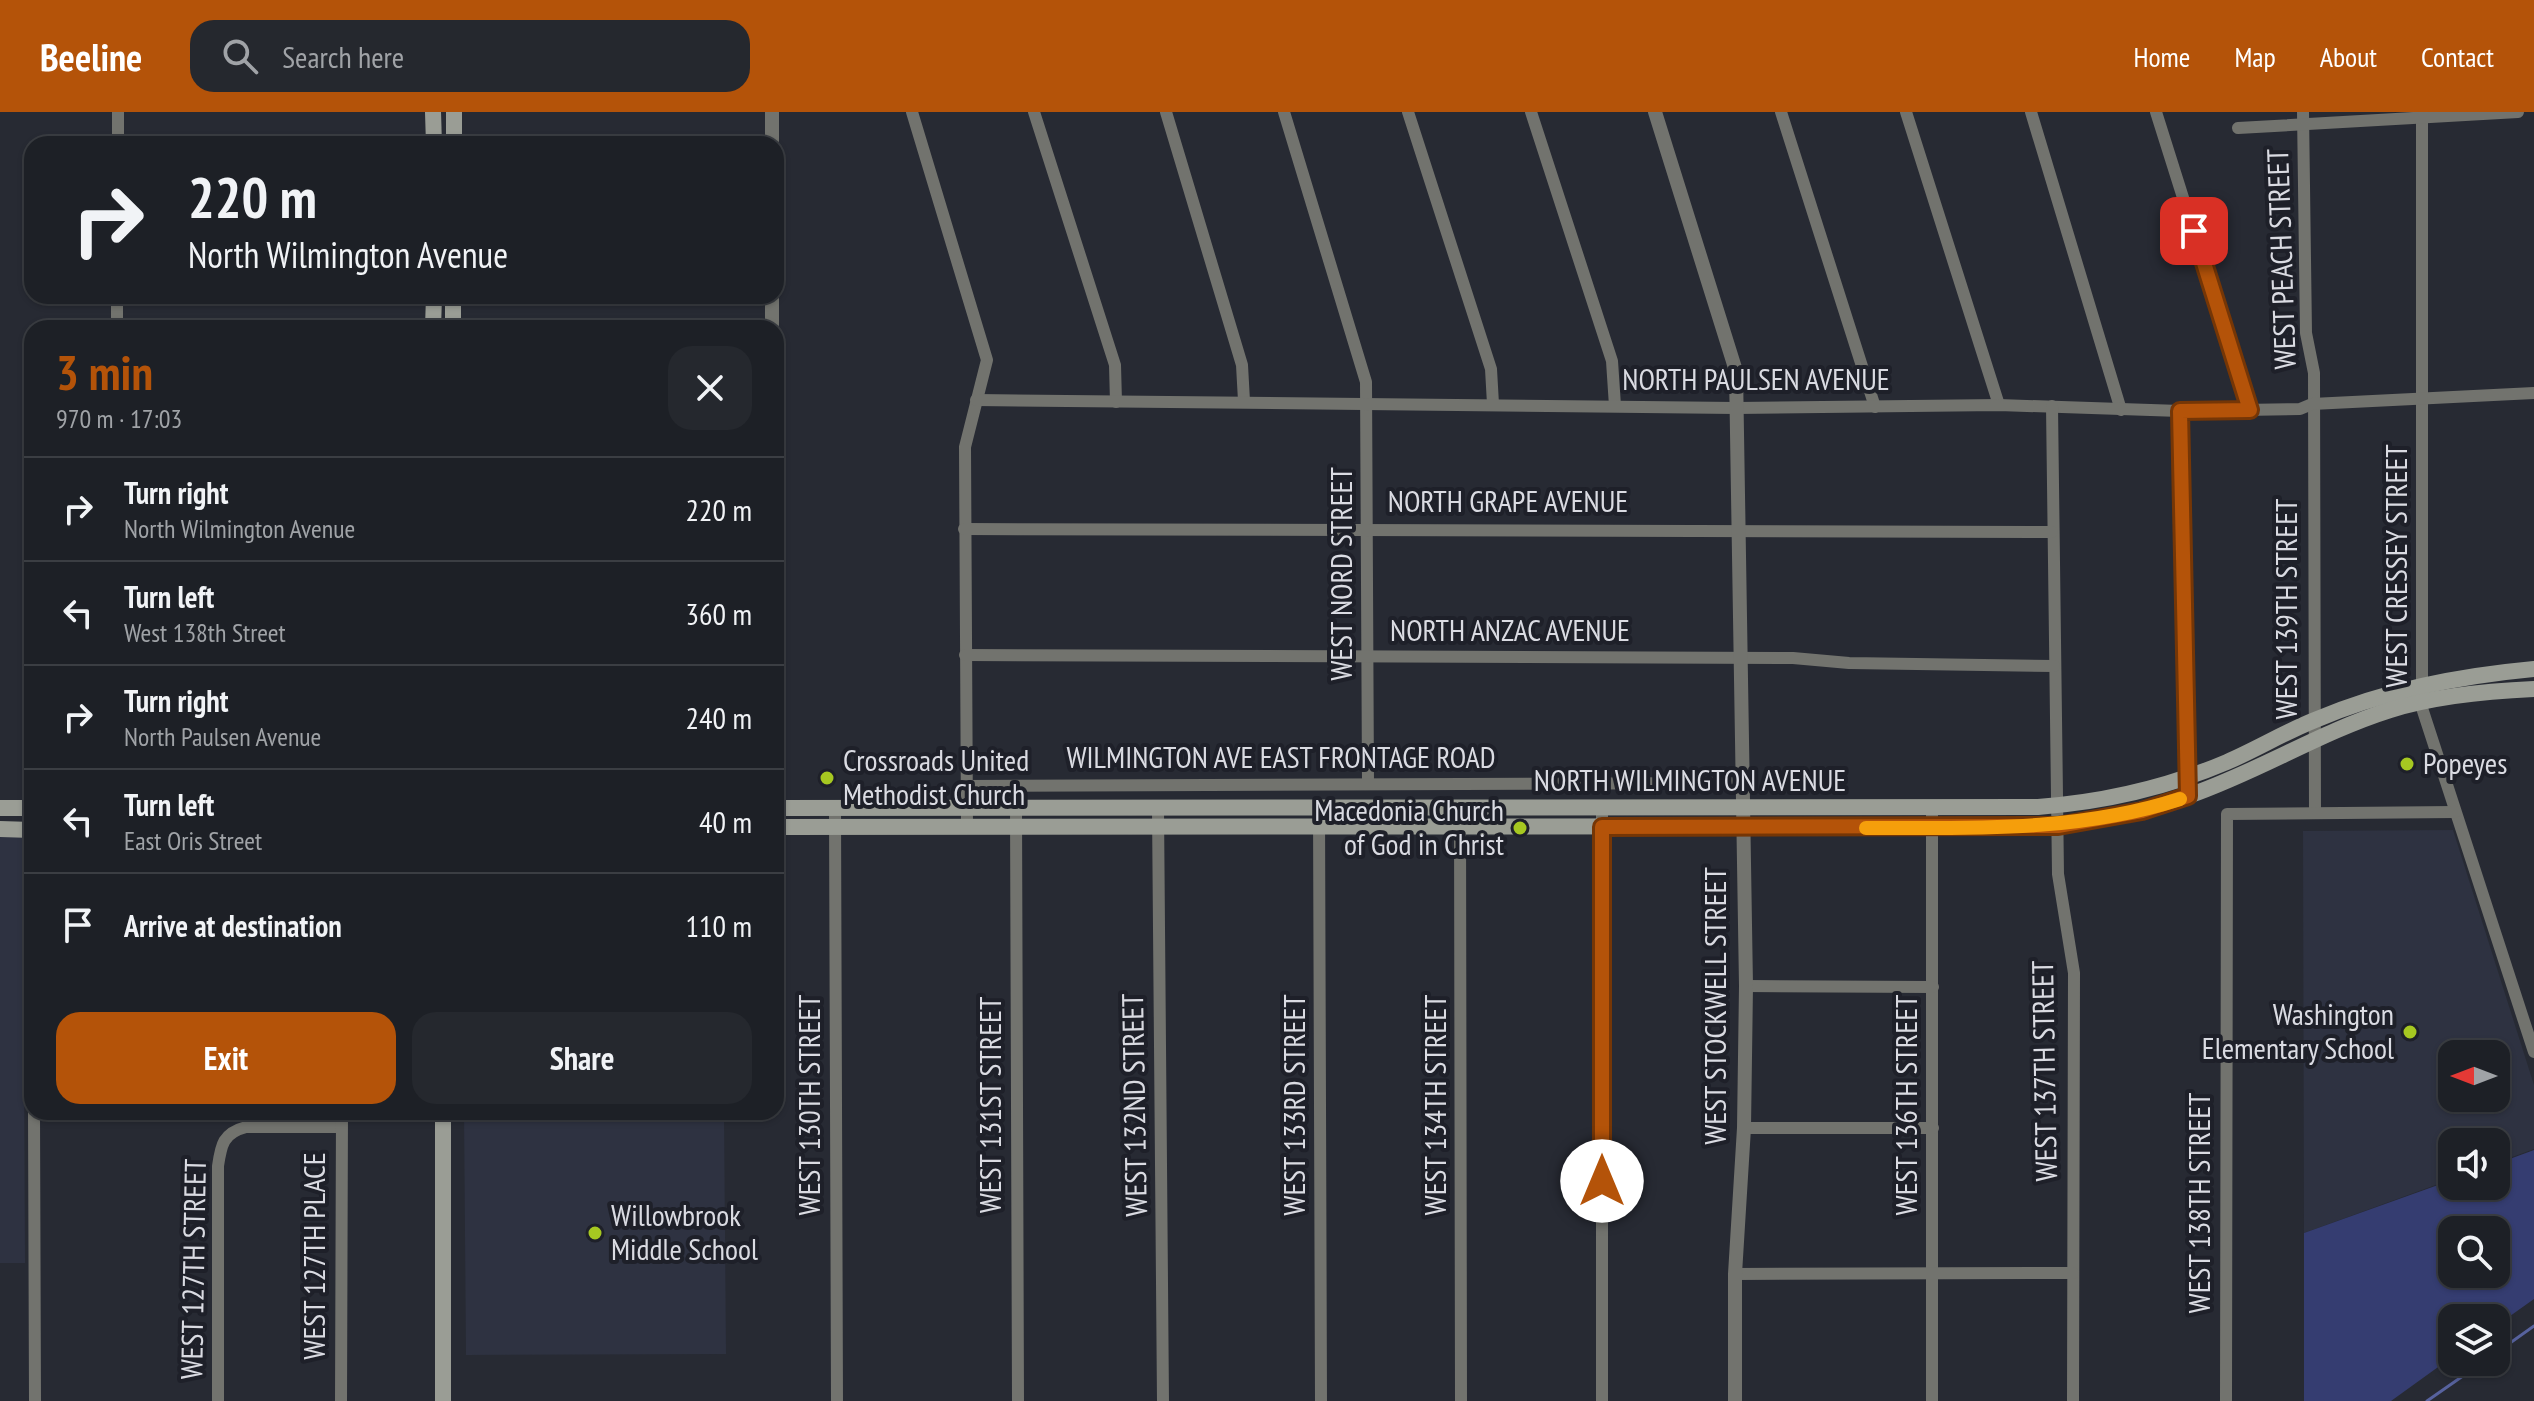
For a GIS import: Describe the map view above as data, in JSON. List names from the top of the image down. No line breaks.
{"streets":{"main road":["NORTH WILMINGTON AVENUE"],"street":["WEST PEACH STREET","NORTH PAULSEN AVENUE","NORTH GRAPE AVENUE","WEST CRESSEY STREET","WEST NORD STREET","WEST 139TH STREET","NORTH ANZAC AVENUE","WILMINGTON AVE EAST FRONTAGE ROAD","WEST STOCKWELL STREET","WEST 137TH STREET","WEST 130TH STREET","WEST 131ST STREET","WEST 132ND STREET","WEST 133RD STREET","WEST 134TH STREET","WEST 136TH STREET","WEST 138TH STREET","WEST 127TH PLACE","WEST 127TH STREET"]},"crossings":[["WEST PEACH STREET","NORTH PAULSEN AVENUE"],["WEST PEACH STREET","WEST 139TH STREET"],["NORTH PAULSEN AVENUE","WEST CRESSEY STREET"],["NORTH PAULSEN AVENUE","WEST NORD STREET"],["NORTH PAULSEN AVENUE","WEST 139TH STREET"],["NORTH PAULSEN AVENUE","WEST STOCKWELL STREET"],["NORTH PAULSEN AVENUE","WEST 137TH STREET"],["NORTH GRAPE AVENUE","WEST NORD STREET"],["NORTH GRAPE AVENUE","WEST STOCKWELL STREET"],["NORTH GRAPE AVENUE","WEST 137TH STREET"],["WEST CRESSEY STREET","NORTH WILMINGTON AVENUE"],["WEST NORD STREET","NORTH ANZAC AVENUE"],["WEST NORD STREET","WILMINGTON AVE EAST FRONTAGE ROAD"],["WEST 139TH STREET","NORTH WILMINGTON AVENUE"],["WEST 139TH STREET","WEST 138TH STREET"],["NORTH ANZAC AVENUE","WEST STOCKWELL STREET"],["NORTH ANZAC AVENUE","WEST 137TH STREET"],["WILMINGTON AVE EAST FRONTAGE ROAD","WEST STOCKWELL STREET"],["NORTH WILMINGTON AVENUE","WEST STOCKWELL STREET"],["NORTH WILMINGTON AVENUE","WEST 137TH STREET"],["NORTH WILMINGTON AVENUE","WEST 130TH STREET"],["NORTH WILMINGTON AVENUE","WEST 131ST STREET"],["NORTH WILMINGTON AVENUE","WEST 132ND STREET"],["NORTH WILMINGTON AVENUE","WEST 133RD STREET"],["NORTH WILMINGTON AVENUE","WEST 134TH STREET"],["NORTH WILMINGTON AVENUE","WEST 136TH STREET"],["WEST 127TH PLACE","WEST 127TH STREET"]],"places":["Popeyes","Crossroads United Methodist Church","Macedonia Church of God in Christ","Washington Elementary School","Willowbrook Middle School"],"north":"left","page":{"header":"Beeline","search":"Search here","nav":["Home","Map","About","Contact"],"turn":["220 m","North Wilmington Avenue"],"heading":["3 min","970 m · 17:03"],"list":[{"name":"Turn right","note":"North Wilmington Avenue","value":"220 m"},{"name":"Turn left","note":"West 138th Street","value":"360 m"},{"name":"Turn right","note":"North Paulsen Avenue","value":"240 m"},{"name":"Turn left","note":"East Oris Street","value":"40 m"},{"name":"Arrive at destination","value":"110 m"}],"buttons":["Exit","Share"]}}
